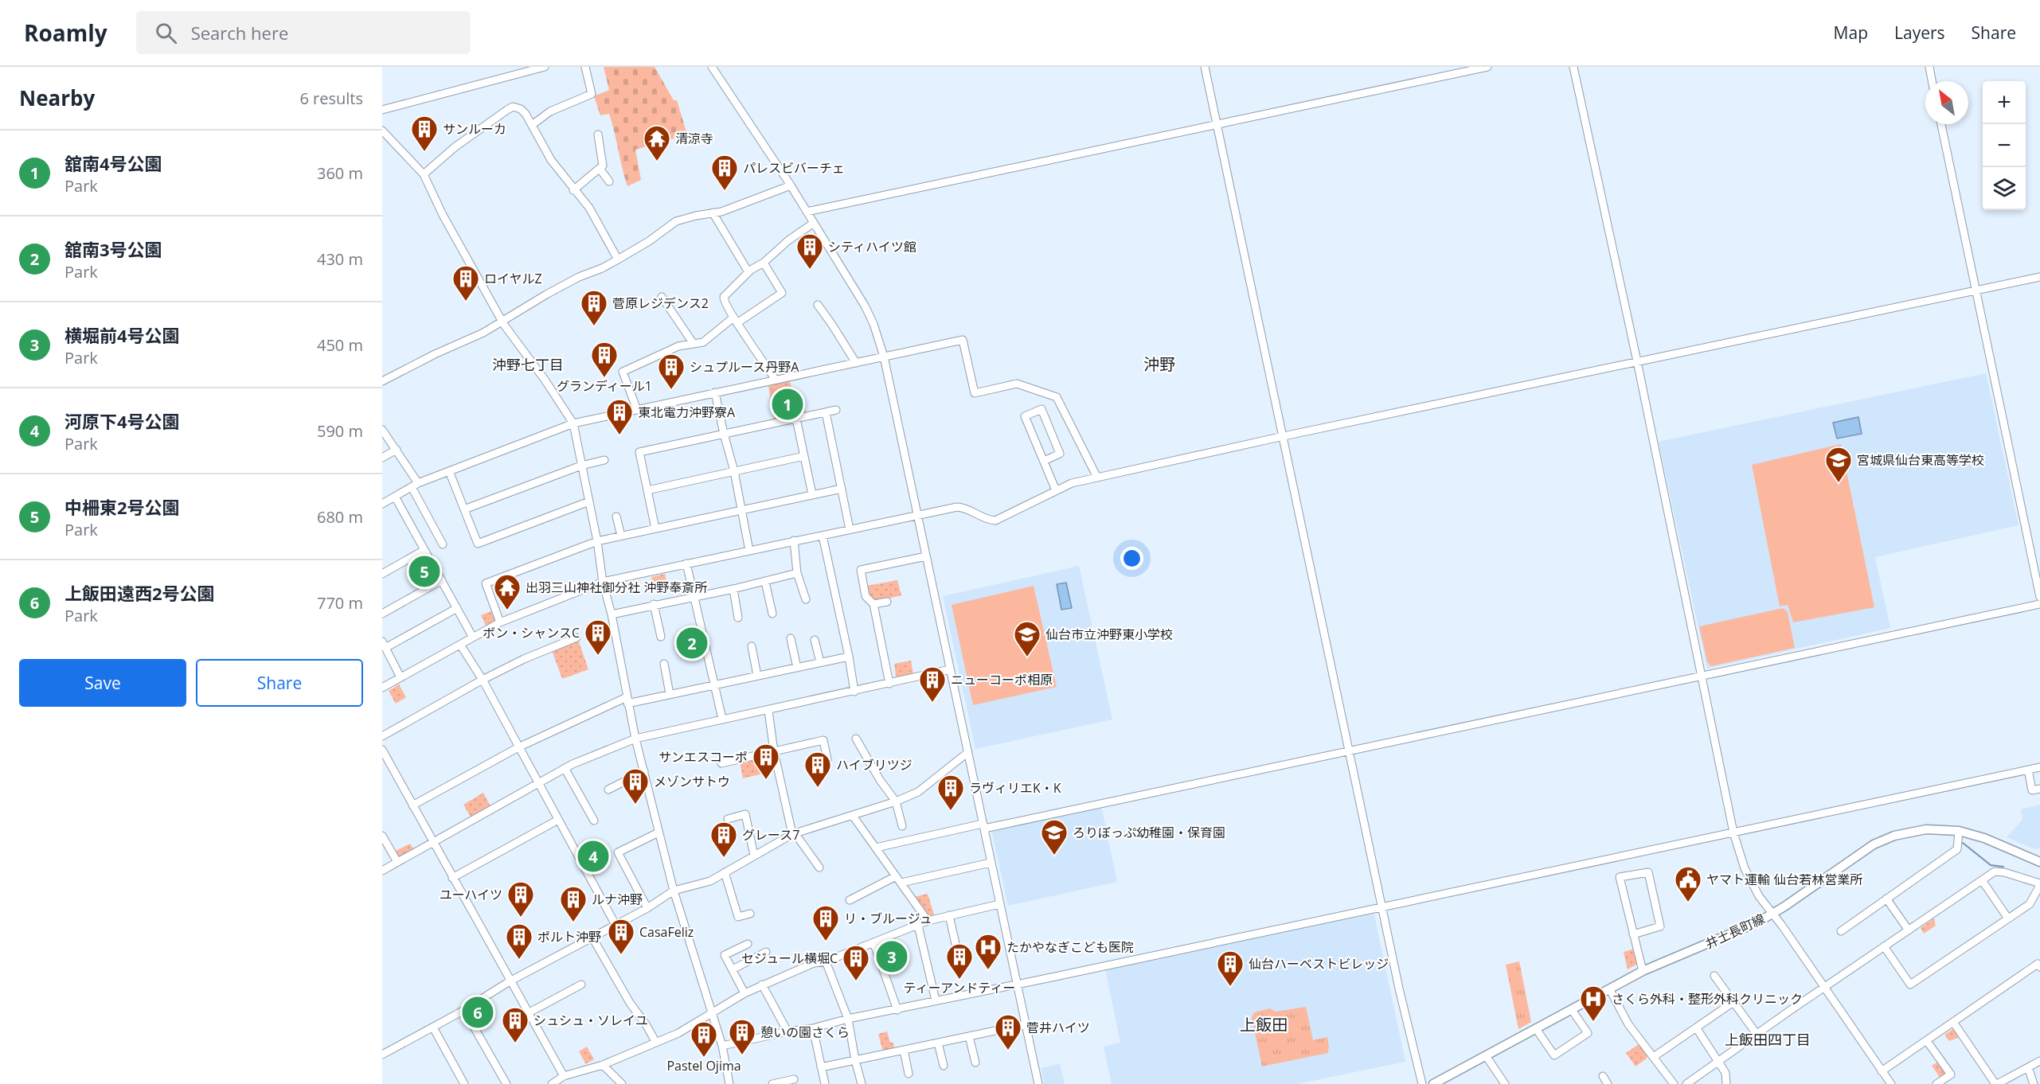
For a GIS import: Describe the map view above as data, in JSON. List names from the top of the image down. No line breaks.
{"streets":{"main road":["井土長町線"]},"districts":["沖野","沖野七丁目","上飯田","上飯田四丁目"],"places":{"building":["サンルーカ","パレスビバーチェ","シティハイツ館","ロイヤルZ","菅原レジデンス2","グランディール1","シュプルース丹野A","東北電力沖野寮A","ボン・シャンスC","ニューコーポ相原","サンエスコーポ","ハイブリツジ","メゾンサトウ","ラヴィリエK・K","グレース7","ユーハイツ","ルナ沖野","リ・ブルージュ","CasaFeliz","ポルト沖野","ティーアンドティー","セジュール横堀C","仙台ハーベストビレッジ","シュシュ・ソレイユ","菅井ハイツ","憩いの園さくら","Pastel Ojima"],"temple":["清涼寺","出羽三山神社御分社 沖野奉斎所"],"school or university":["宮城県仙台東高等学校","仙台市立沖野東小学校","ろりぽっぷ幼稚園・保育園"],"public building":["ヤマト運輸 仙台若林営業所"],"hospital":["たかやなぎこども医院","さくら外科・整形外科クリニック"]},"north":"top left","page":{"header":"Roamly","search":"Search here","nav":["Map","Layers","Share"],"heading":["Nearby","6 results"],"map_buttons":["+","−"],"list":[{"mark":"1","name":"舘南4号公園","note":"Park","value":"360 m"},{"mark":"2","name":"舘南3号公園","note":"Park","value":"430 m"},{"mark":"3","name":"横堀前4号公園","note":"Park","value":"450 m"},{"mark":"4","name":"河原下4号公園","note":"Park","value":"590 m"},{"mark":"5","name":"中柵東2号公園","note":"Park","value":"680 m"},{"mark":"6","name":"上飯田遠西2号公園","note":"Park","value":"770 m"}],"pins":["1","5","2","4","3","6"],"buttons":["Save","Share"]}}
